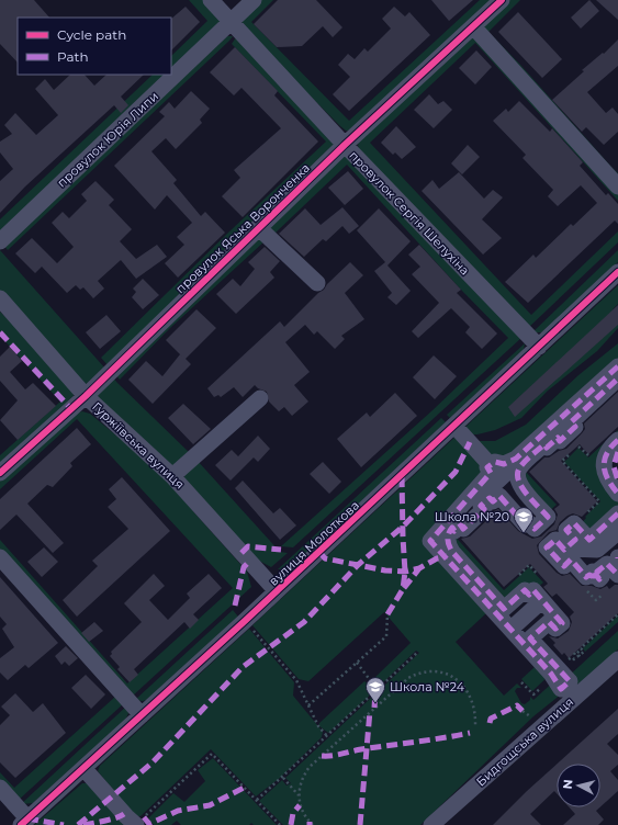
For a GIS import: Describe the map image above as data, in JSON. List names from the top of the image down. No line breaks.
{"streets":{"street":["провулок Юрія Липи","провулок Сергія Шелухіна","провулок Яська Воронченка","Гуржіївська вулиця","вулиця Молоткова","Бидгощська вулиця"]},"crossings":[["провулок Юрія Липи","провулок Сергія Шелухіна"],["провулок Сергія Шелухіна","провулок Яська Воронченка"],["провулок Сергія Шелухіна","вулиця Молоткова"],["провулок Яська Воронченка","Гуржіївська вулиця"],["Гуржіївська вулиця","вулиця Молоткова"]],"places":{"school or university":["Школа №20","Школа №24"]},"legend":["Cycle path","Path"],"north":"left"}
